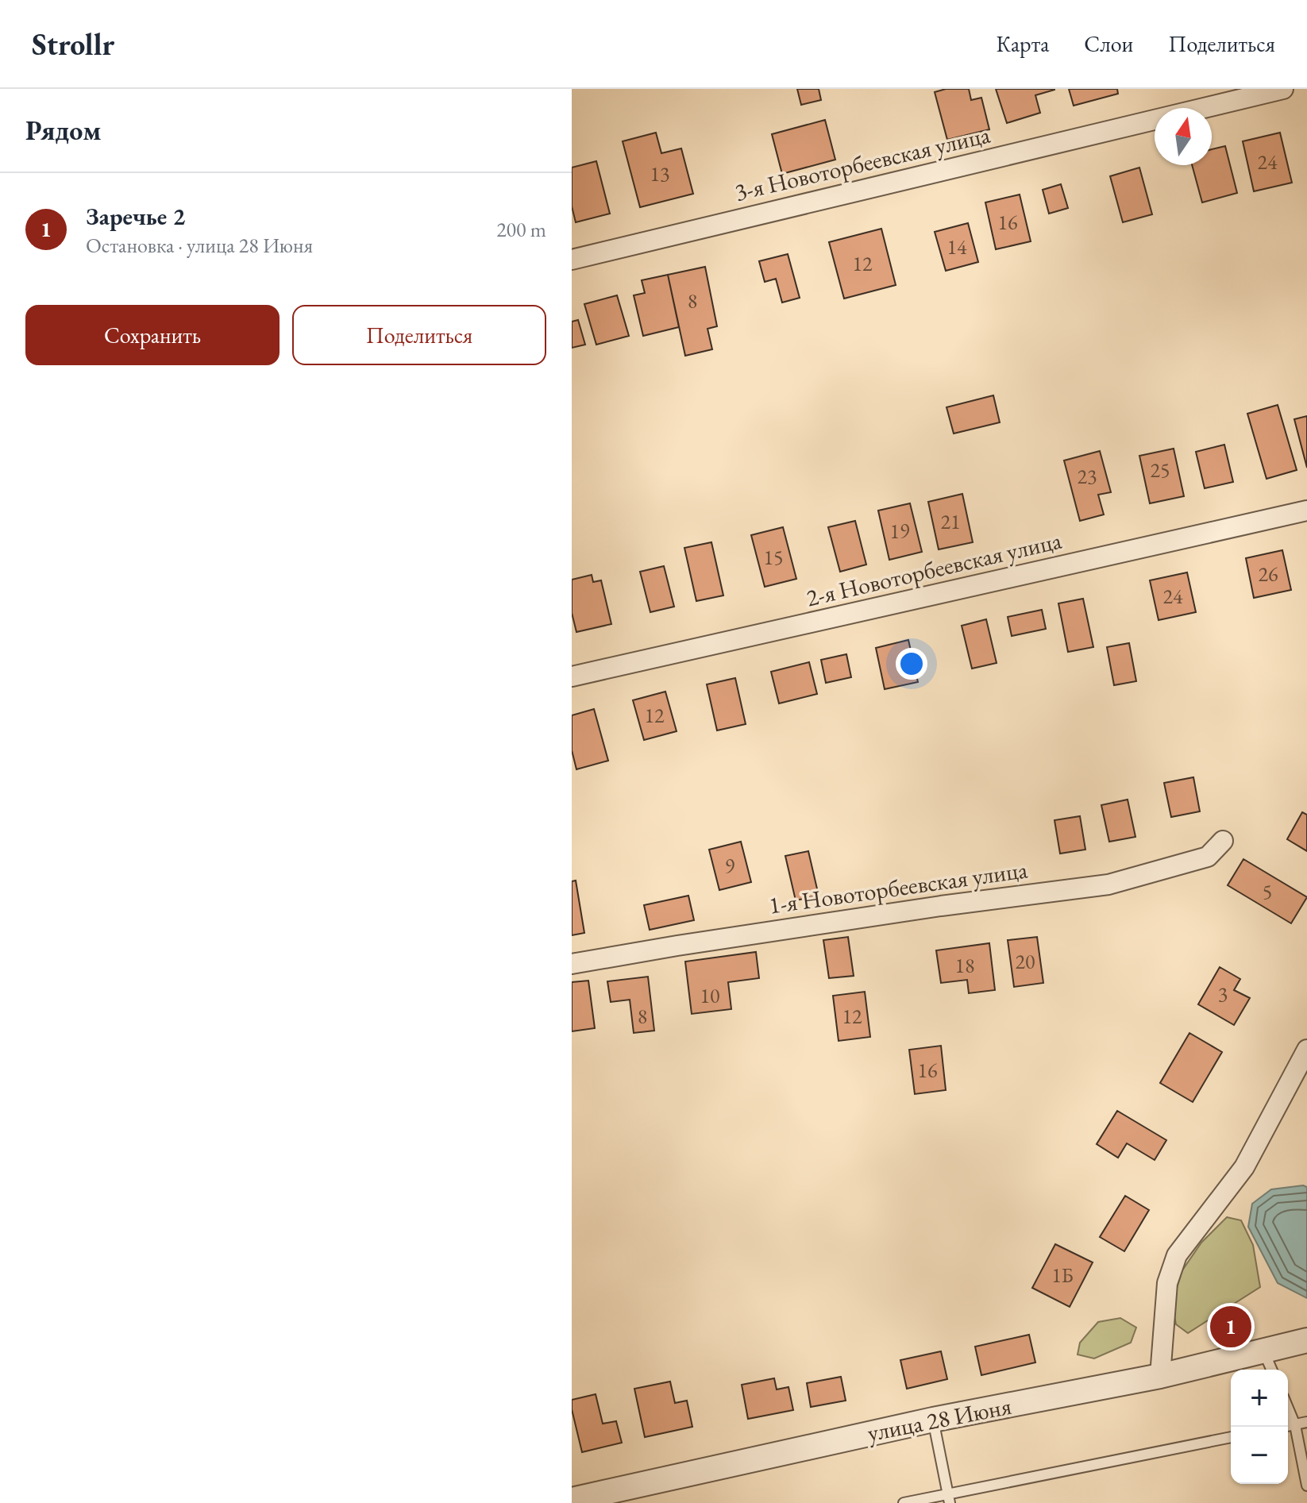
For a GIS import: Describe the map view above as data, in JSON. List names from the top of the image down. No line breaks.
{"streets":{"street":["3-я Новоторбеевская улица","2-я Новоторбеевская улица","1-я Новоторбеевская улица","улица 28 Июня"]},"house_numbers":["24","13","16","14","12","8","25","23","21","19","15","26","24","12","9","5","20","18","3","10","8","12","16","1Б"],"north":"top","page":{"header":"Strollr","nav":["Карта","Слои","Поделиться"],"heading":"Рядом","list":[{"mark":"1","name":"Заречье 2","note":"Остановка · улица 28 Июня","value":"200 m"}],"buttons":["Сохранить","Поделиться"],"pins":"1","map_buttons":["+","−"]}}
